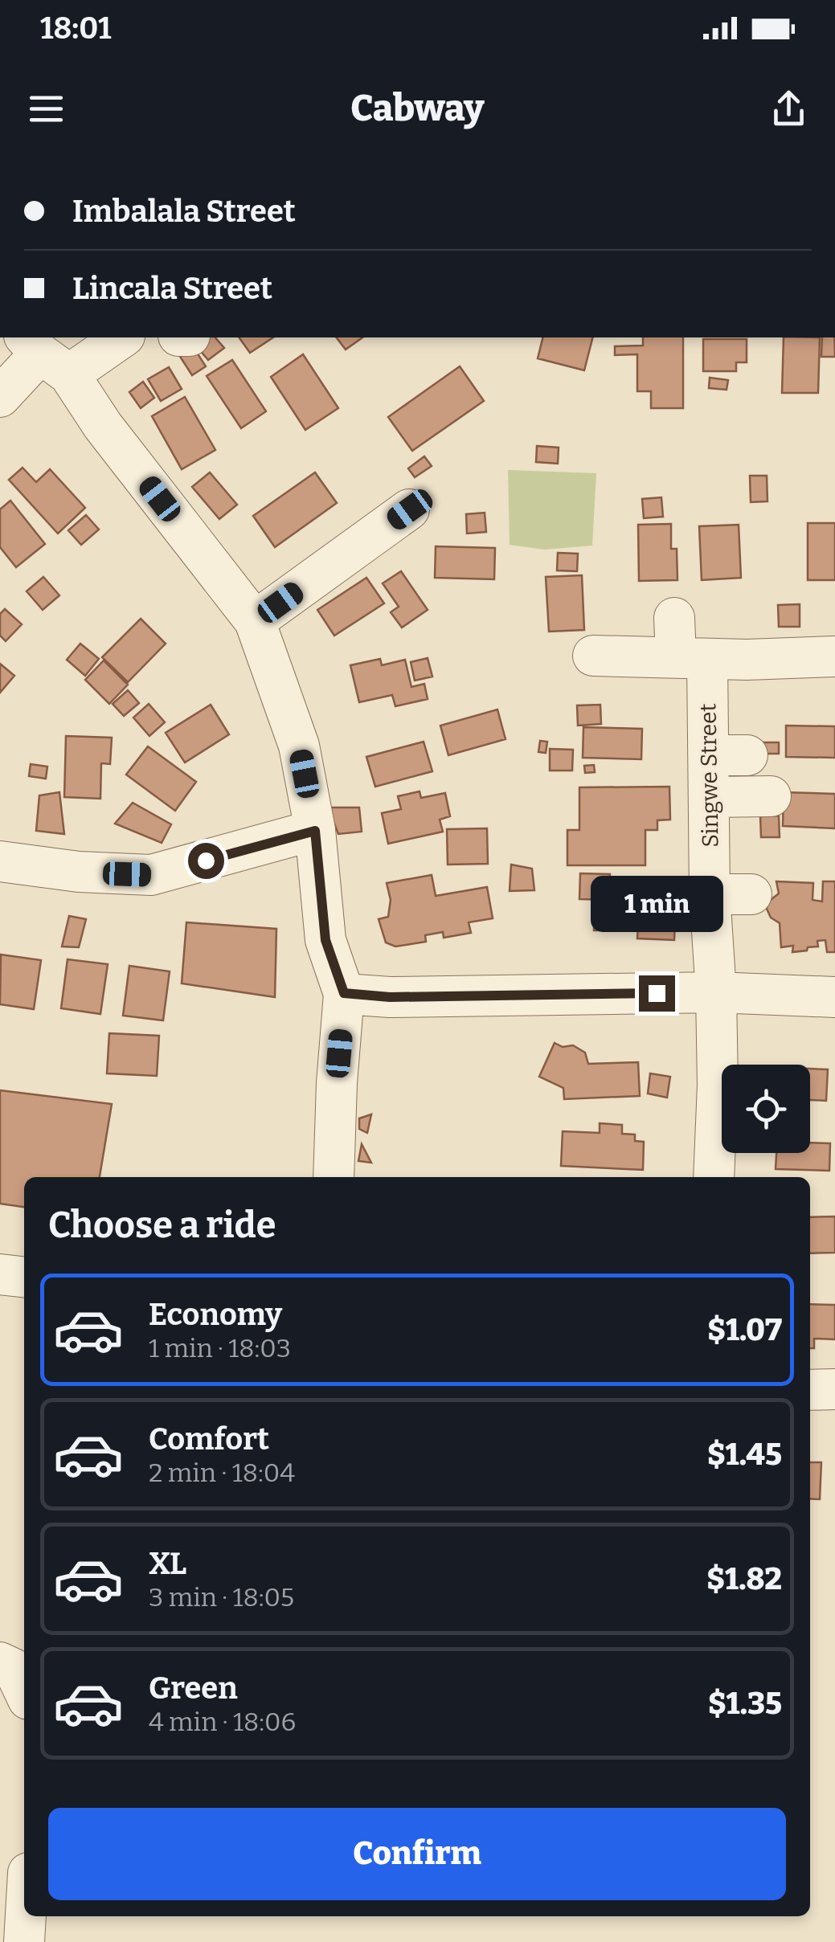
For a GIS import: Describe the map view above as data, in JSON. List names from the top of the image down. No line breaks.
{"streets":{"street":["Singwe Street"]},"page":{"status":"18:01","header":"Cabway","banner":["Imbalala Street","Lincala Street"],"bubble":"1 min","heading":"Choose a ride","list":[{"name":"Economy","note":"1 min · 18:03","value":"$1.07"},{"name":"Comfort","note":"2 min · 18:04","value":"$1.45"},{"name":"XL","note":"3 min · 18:05","value":"$1.82"},{"name":"Green","note":"4 min · 18:06","value":"$1.35"}],"buttons":"Confirm"}}
